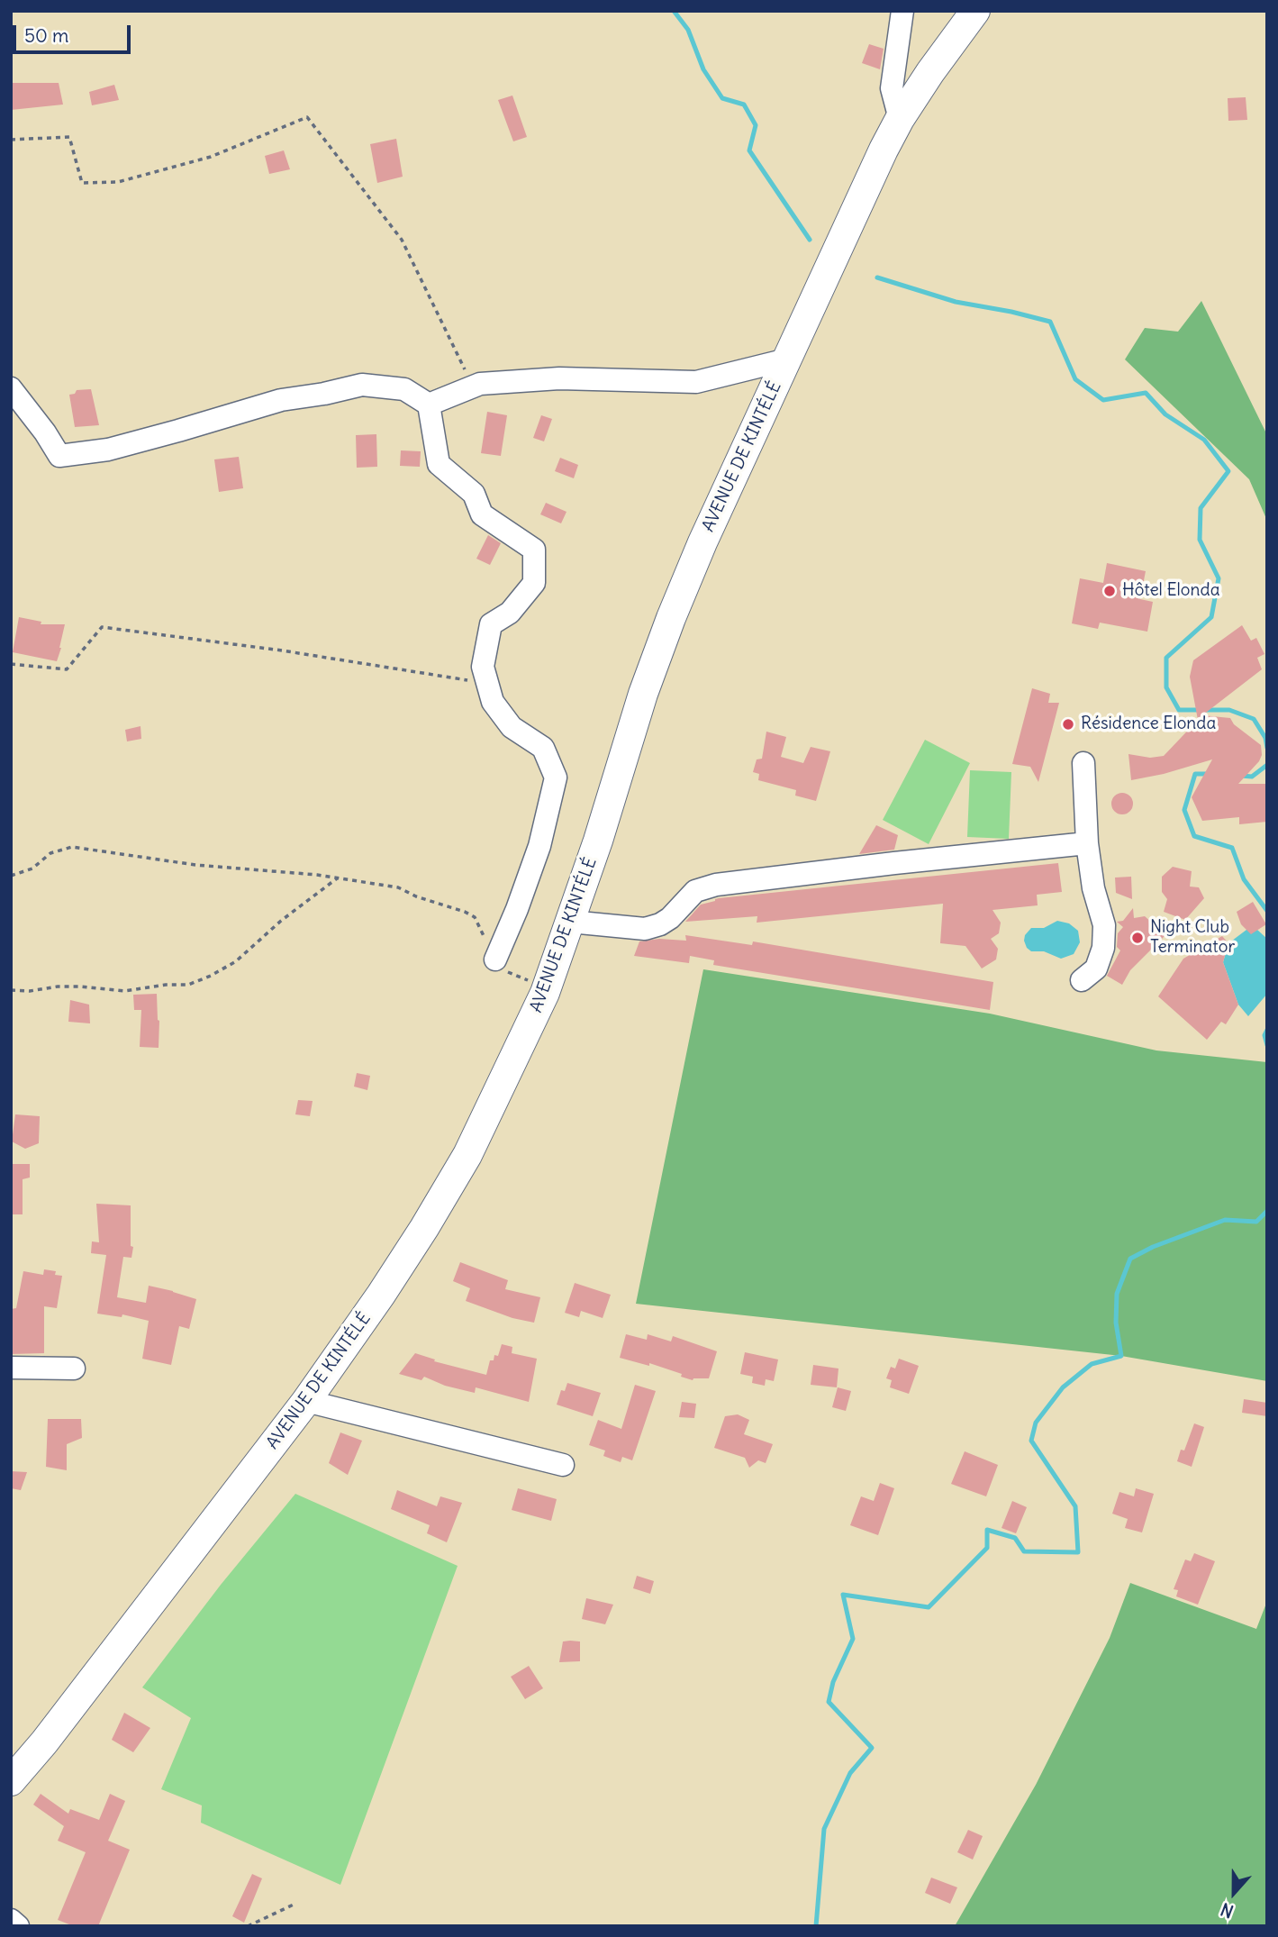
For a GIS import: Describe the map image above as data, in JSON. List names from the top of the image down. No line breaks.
{"streets":{"main road":["AVENUE DE KINTÉLÉ"]},"places":["Hôtel Elonda","Résidence Elonda","Night Club Terminator"],"scale_bar":"50 m","north":"bottom"}
